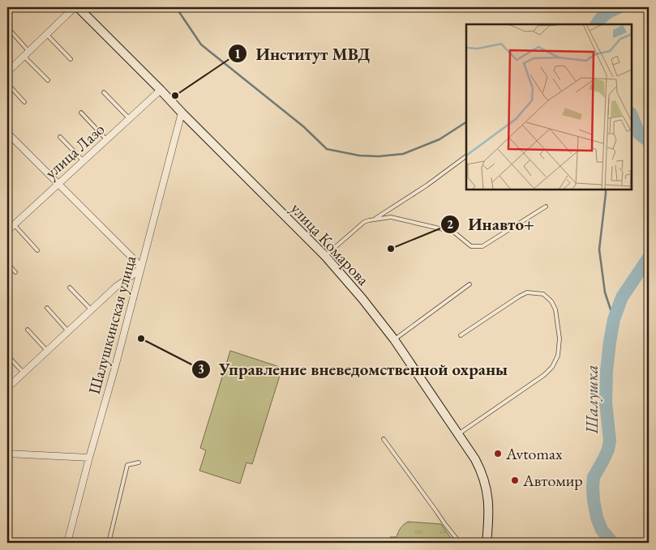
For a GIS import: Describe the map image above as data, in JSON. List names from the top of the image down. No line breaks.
{"streets":{"main road":["улица Комарова"],"street":["улица Лазо","Шалушкинская улица"]},"crossings":[["улица Лазо","улица Комарова"],["улица Комарова","Шалушкинская улица"]],"water":["Шалушка"],"places":["Институт МВД","Инавто+","Управление вневедомственной охраны","Avtomax","Автомир"]}
